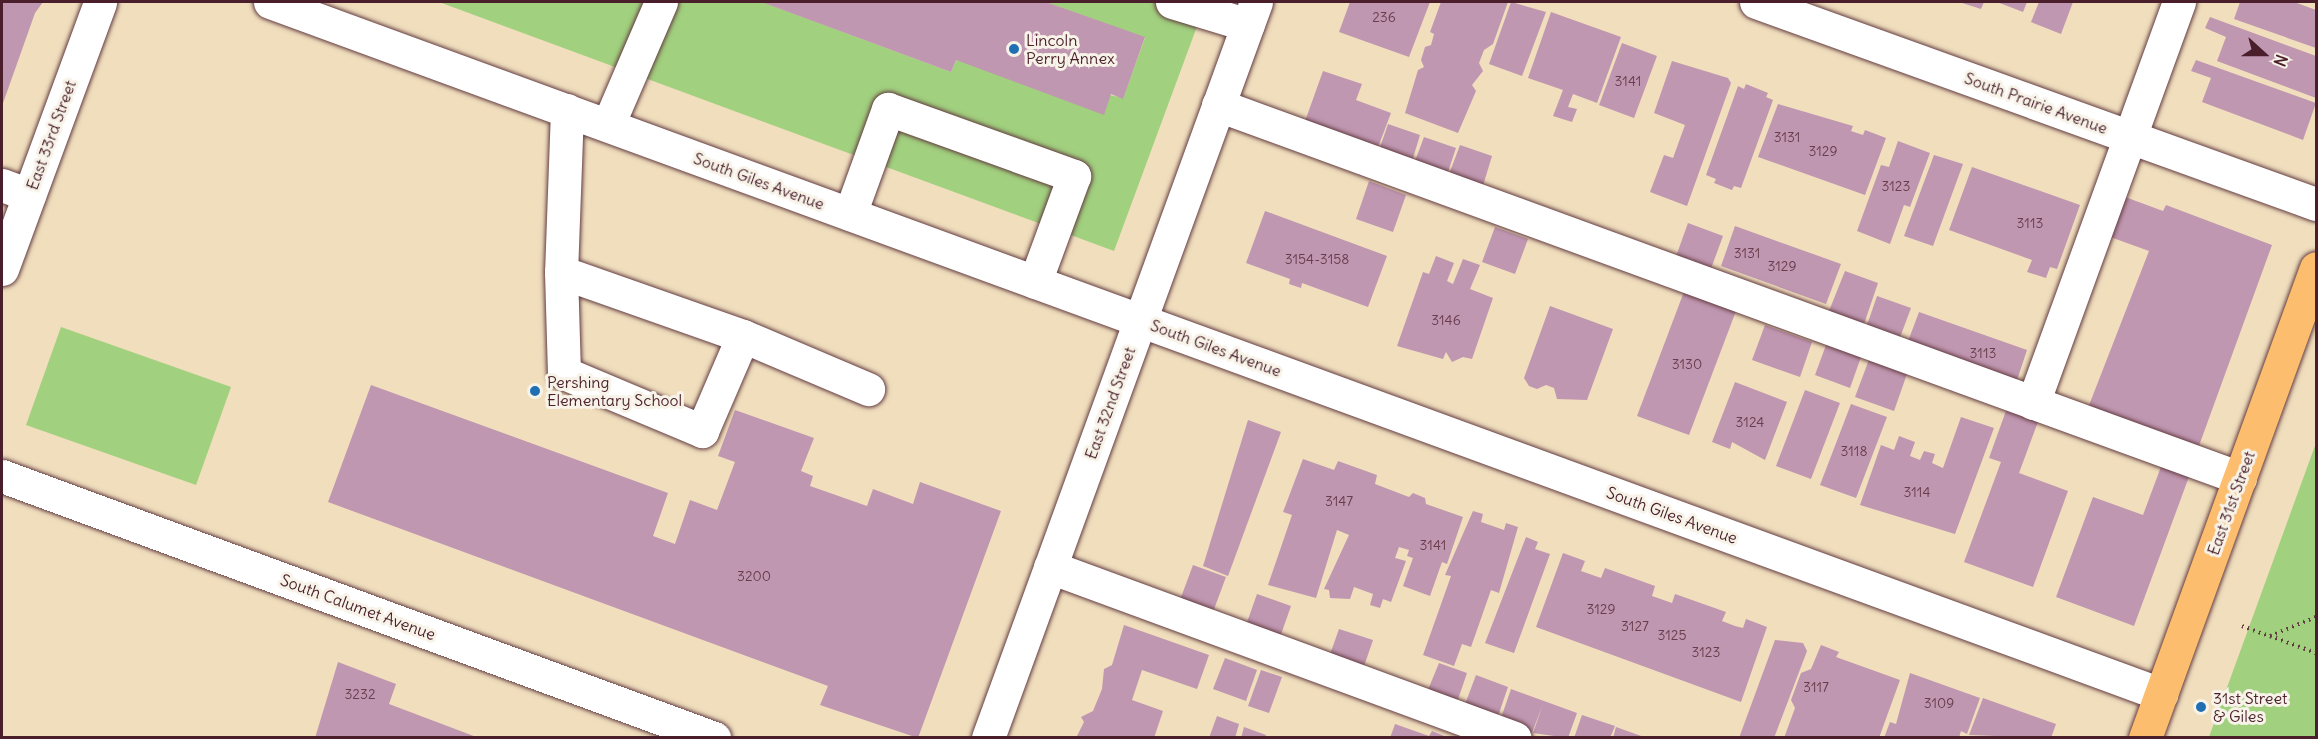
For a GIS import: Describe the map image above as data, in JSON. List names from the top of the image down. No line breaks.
{"streets":{"main road":["East 31st Street"],"street":["South Prairie Avenue","East 33rd Street","South Giles Avenue","East 32nd Street","South Calumet Avenue"]},"crossings":[["South Giles Avenue","East 32nd Street"],["South Giles Avenue","East 31st Street"]],"places":["Lincoln Perry Annex","Pershing Elementary School","31st Street & Giles"],"house_numbers":["236","3141","3131","3129","3123","3113","3131","3154-3158","3129","3146","3113","3130","3124","3118","3114","3147","3141","3200","3129","3127","3125","3123","3117","3232","3109"],"north":"right"}
